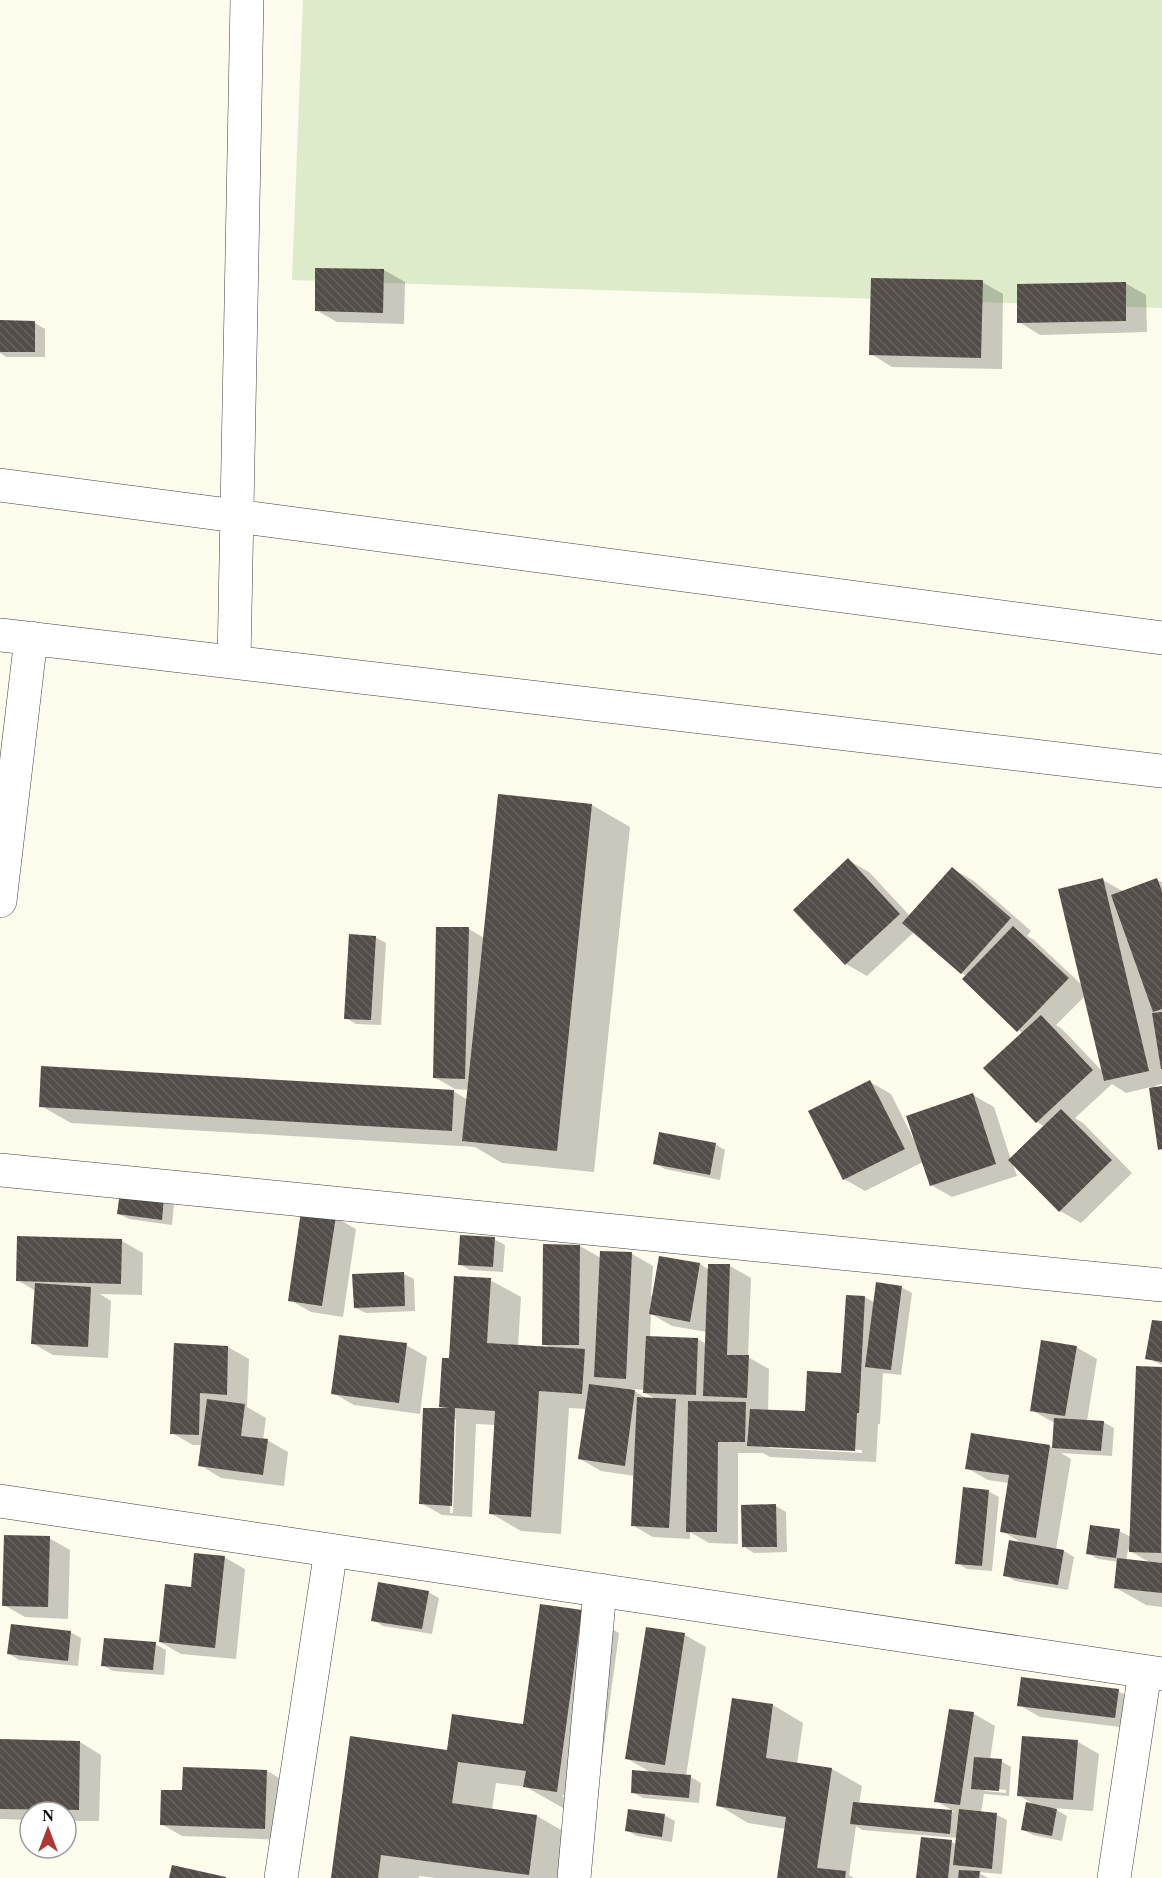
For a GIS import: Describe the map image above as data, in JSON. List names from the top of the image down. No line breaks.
{"north":"top"}
